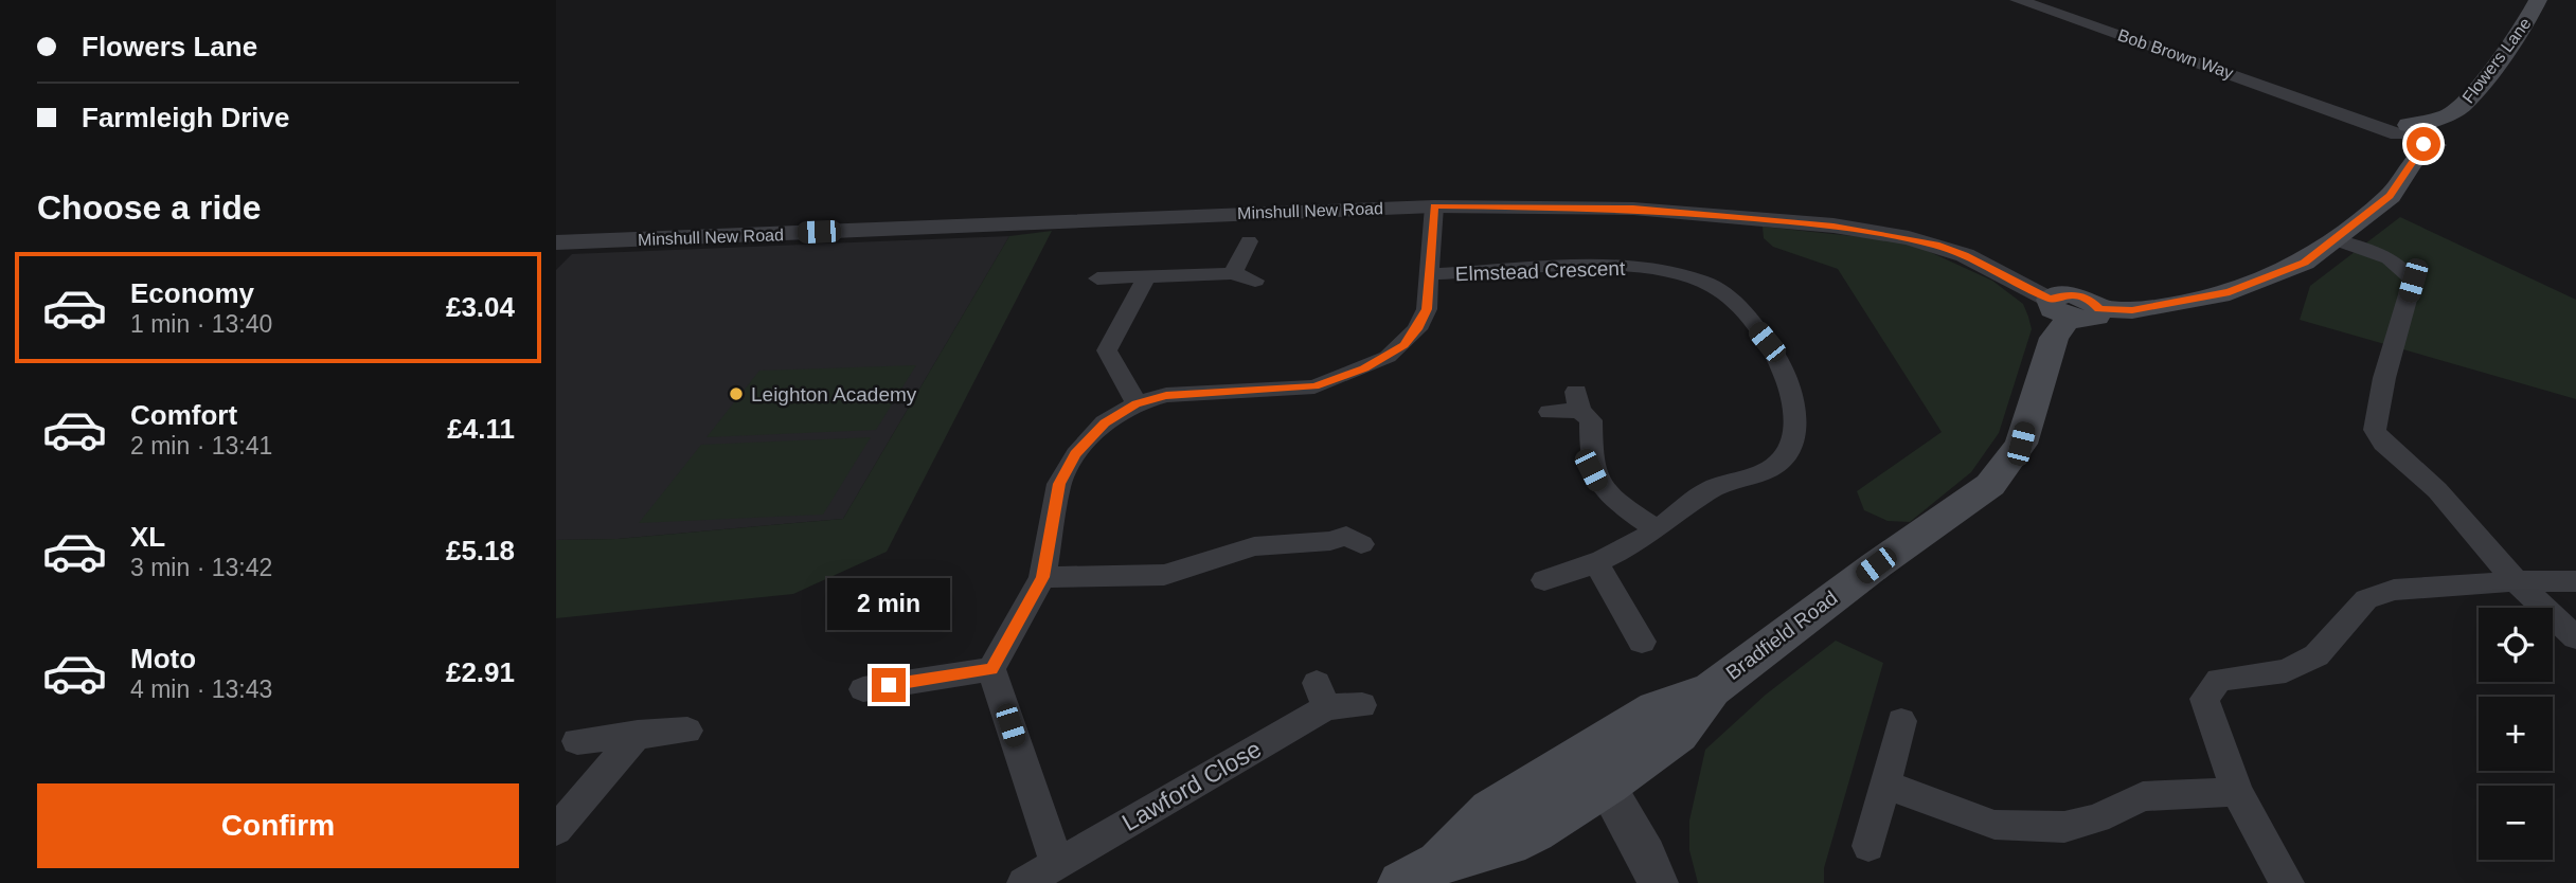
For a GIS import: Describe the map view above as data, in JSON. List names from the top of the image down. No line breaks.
{"streets":{"main road":["Flowers Lane","Bradfield Road"],"street":["Bob Brown Way","Minshull New Road","Elmstead Crescent","Lawford Close"]},"crossings":[["Bob Brown Way","Flowers Lane"],["Flowers Lane","Minshull New Road"],["Flowers Lane","Bradfield Road"],["Minshull New Road","Bradfield Road"]],"places":["Leighton Academy"],"page":{"banner":["Flowers Lane","Farmleigh Drive"],"heading":"Choose a ride","list":[{"name":"Economy","note":"1 min · 13:40","value":"£3.04"},{"name":"Comfort","note":"2 min · 13:41","value":"£4.11"},{"name":"XL","note":"3 min · 13:42","value":"£5.18"},{"name":"Moto","note":"4 min · 13:43","value":"£2.91"}],"bubble":"2 min","map_buttons":["+","−"],"buttons":"Confirm"}}
